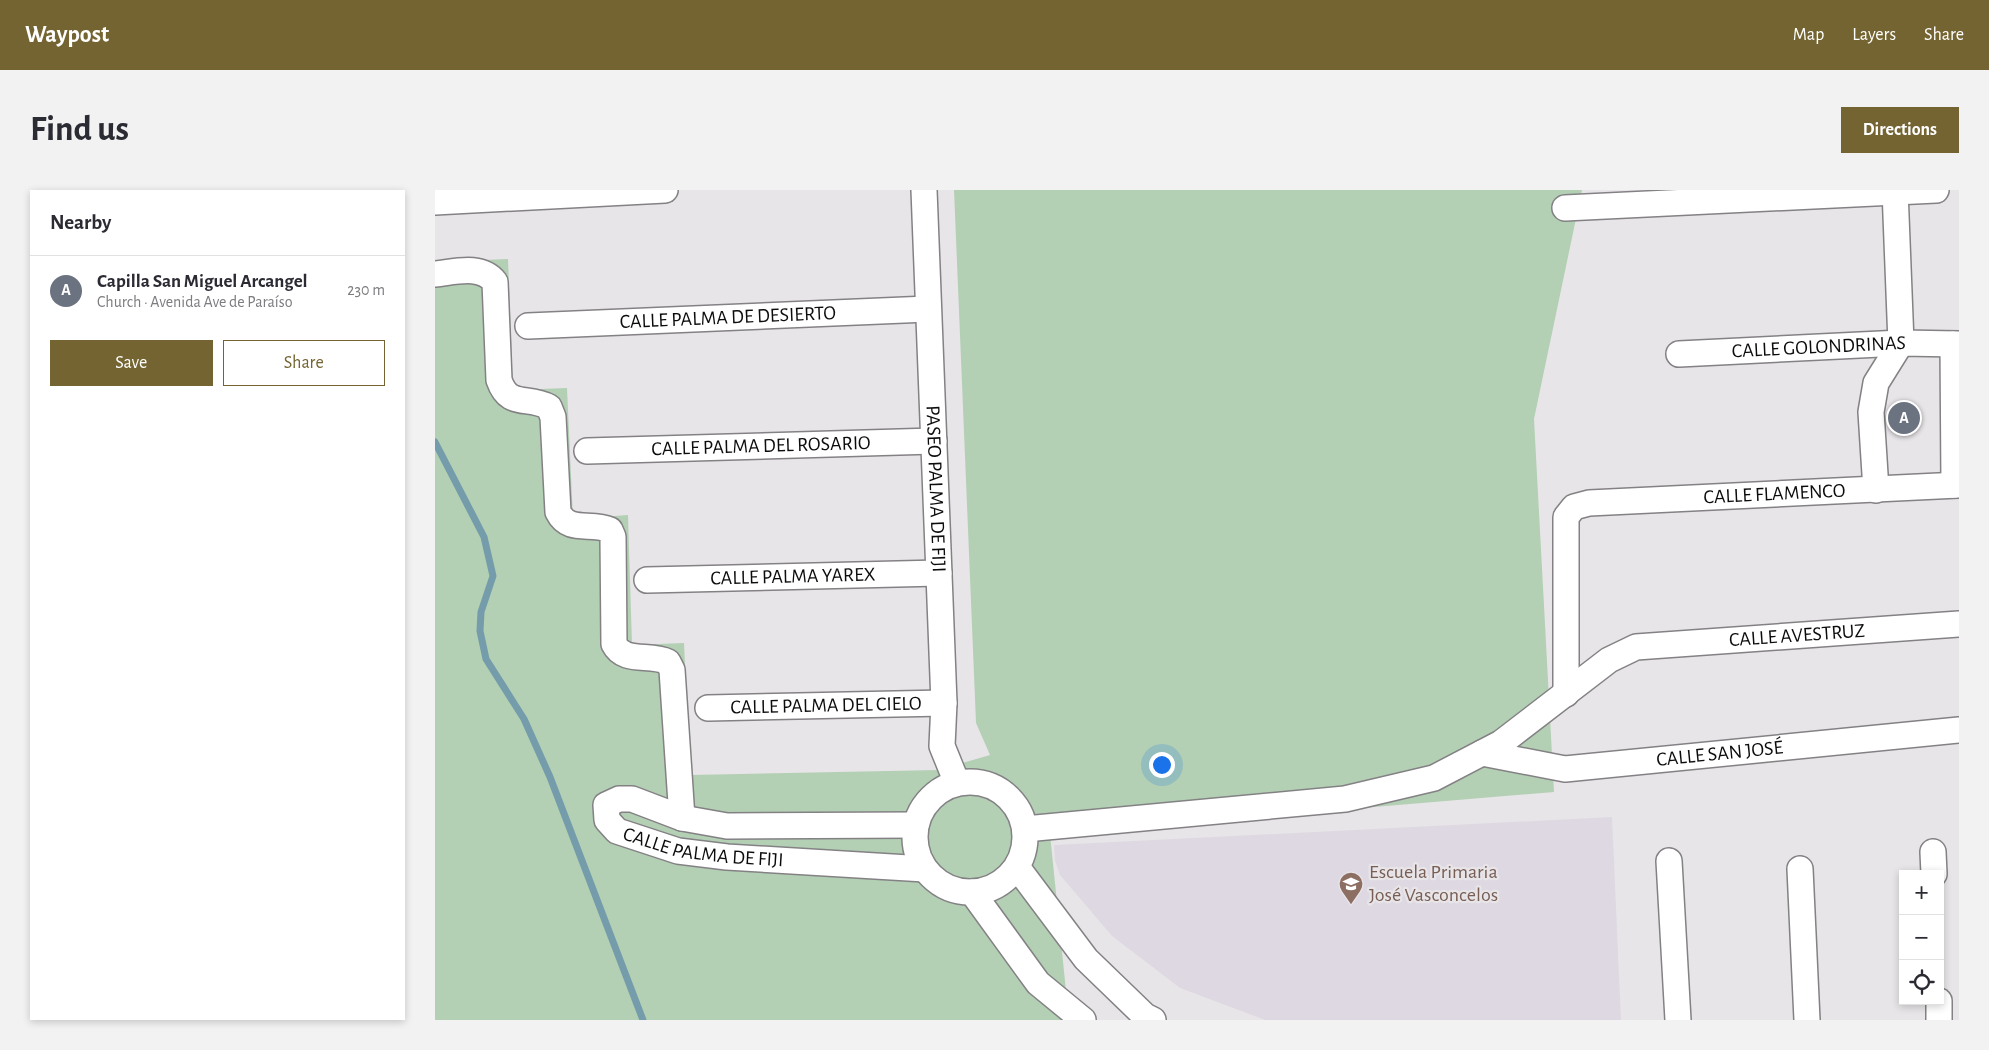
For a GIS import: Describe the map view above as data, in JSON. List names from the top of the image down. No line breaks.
{"streets":{"street":["CALLE PALMA DE DESIERTO","CALLE GOLONDRINAS","CALLE PALMA DEL ROSARIO","PASEO PALMA DE FIJI","CALLE FLAMENCO","CALLE PALMA YAREX","CALLE AVESTRUZ","CALLE PALMA DEL CIELO","CALLE SAN JOSÉ","CALLE PALMA DE FIJI"]},"crossings":[["CALLE PALMA DE DESIERTO","PASEO PALMA DE FIJI"],["CALLE PALMA DEL ROSARIO","PASEO PALMA DE FIJI"],["PASEO PALMA DE FIJI","CALLE PALMA YAREX"],["PASEO PALMA DE FIJI","CALLE PALMA DEL CIELO"],["PASEO PALMA DE FIJI","CALLE PALMA DE FIJI"],["CALLE FLAMENCO","CALLE AVESTRUZ"]],"places":{"school or university":["Escuela Primaria José Vasconcelos"]},"page":{"header":"Waypost","nav":["Map","Layers","Share"],"buttons":["Directions",["Save","Share"]],"title":"Find us","heading":"Nearby","list":[{"mark":"A","name":"Capilla San Miguel Arcangel","note":"Church · Avenida Ave de Paraíso","value":"230 m"}],"pins":"A","map_buttons":["+","−"]}}
